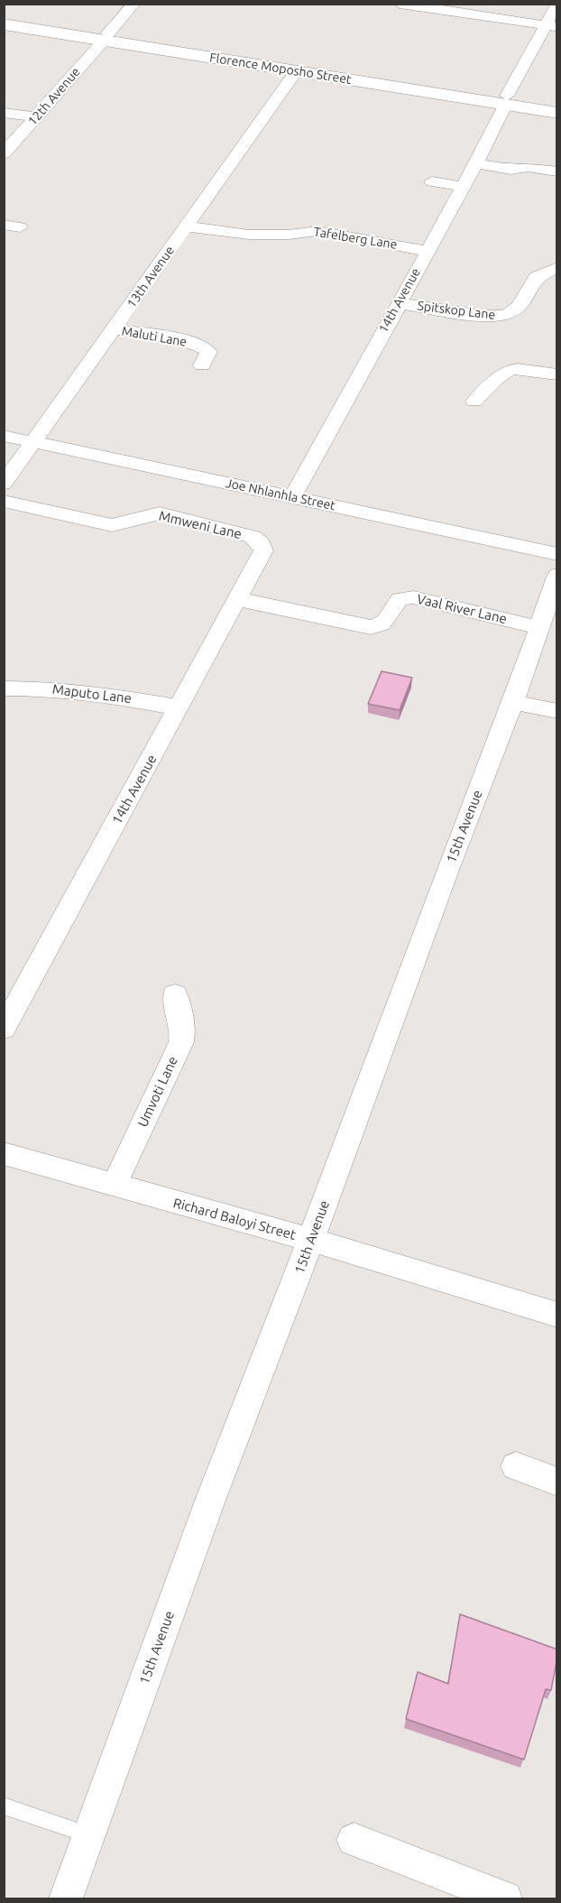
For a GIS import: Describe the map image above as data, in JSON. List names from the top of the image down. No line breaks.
{"streets":{"street":["Florence Moposho Street","12th Avenue","Tafelberg Lane","13th Avenue","14th Avenue","Spitskop Lane","Maluti Lane","Joe Nhlanhla Street","Mmweni Lane","Vaal River Lane","Maputo Lane","15th Avenue","Umvoti Lane","Richard Baloyi Street"]},"crossings":[["Florence Moposho Street","12th Avenue"],["Florence Moposho Street","13th Avenue"],["Florence Moposho Street","14th Avenue"],["Tafelberg Lane","13th Avenue"],["Tafelberg Lane","14th Avenue"],["13th Avenue","Maluti Lane"],["13th Avenue","Joe Nhlanhla Street"],["14th Avenue","Spitskop Lane"],["14th Avenue","Joe Nhlanhla Street"],["14th Avenue","Mmweni Lane"],["14th Avenue","Vaal River Lane"],["14th Avenue","Maputo Lane"],["Vaal River Lane","15th Avenue"],["15th Avenue","Richard Baloyi Street"],["Umvoti Lane","Richard Baloyi Street"]]}
